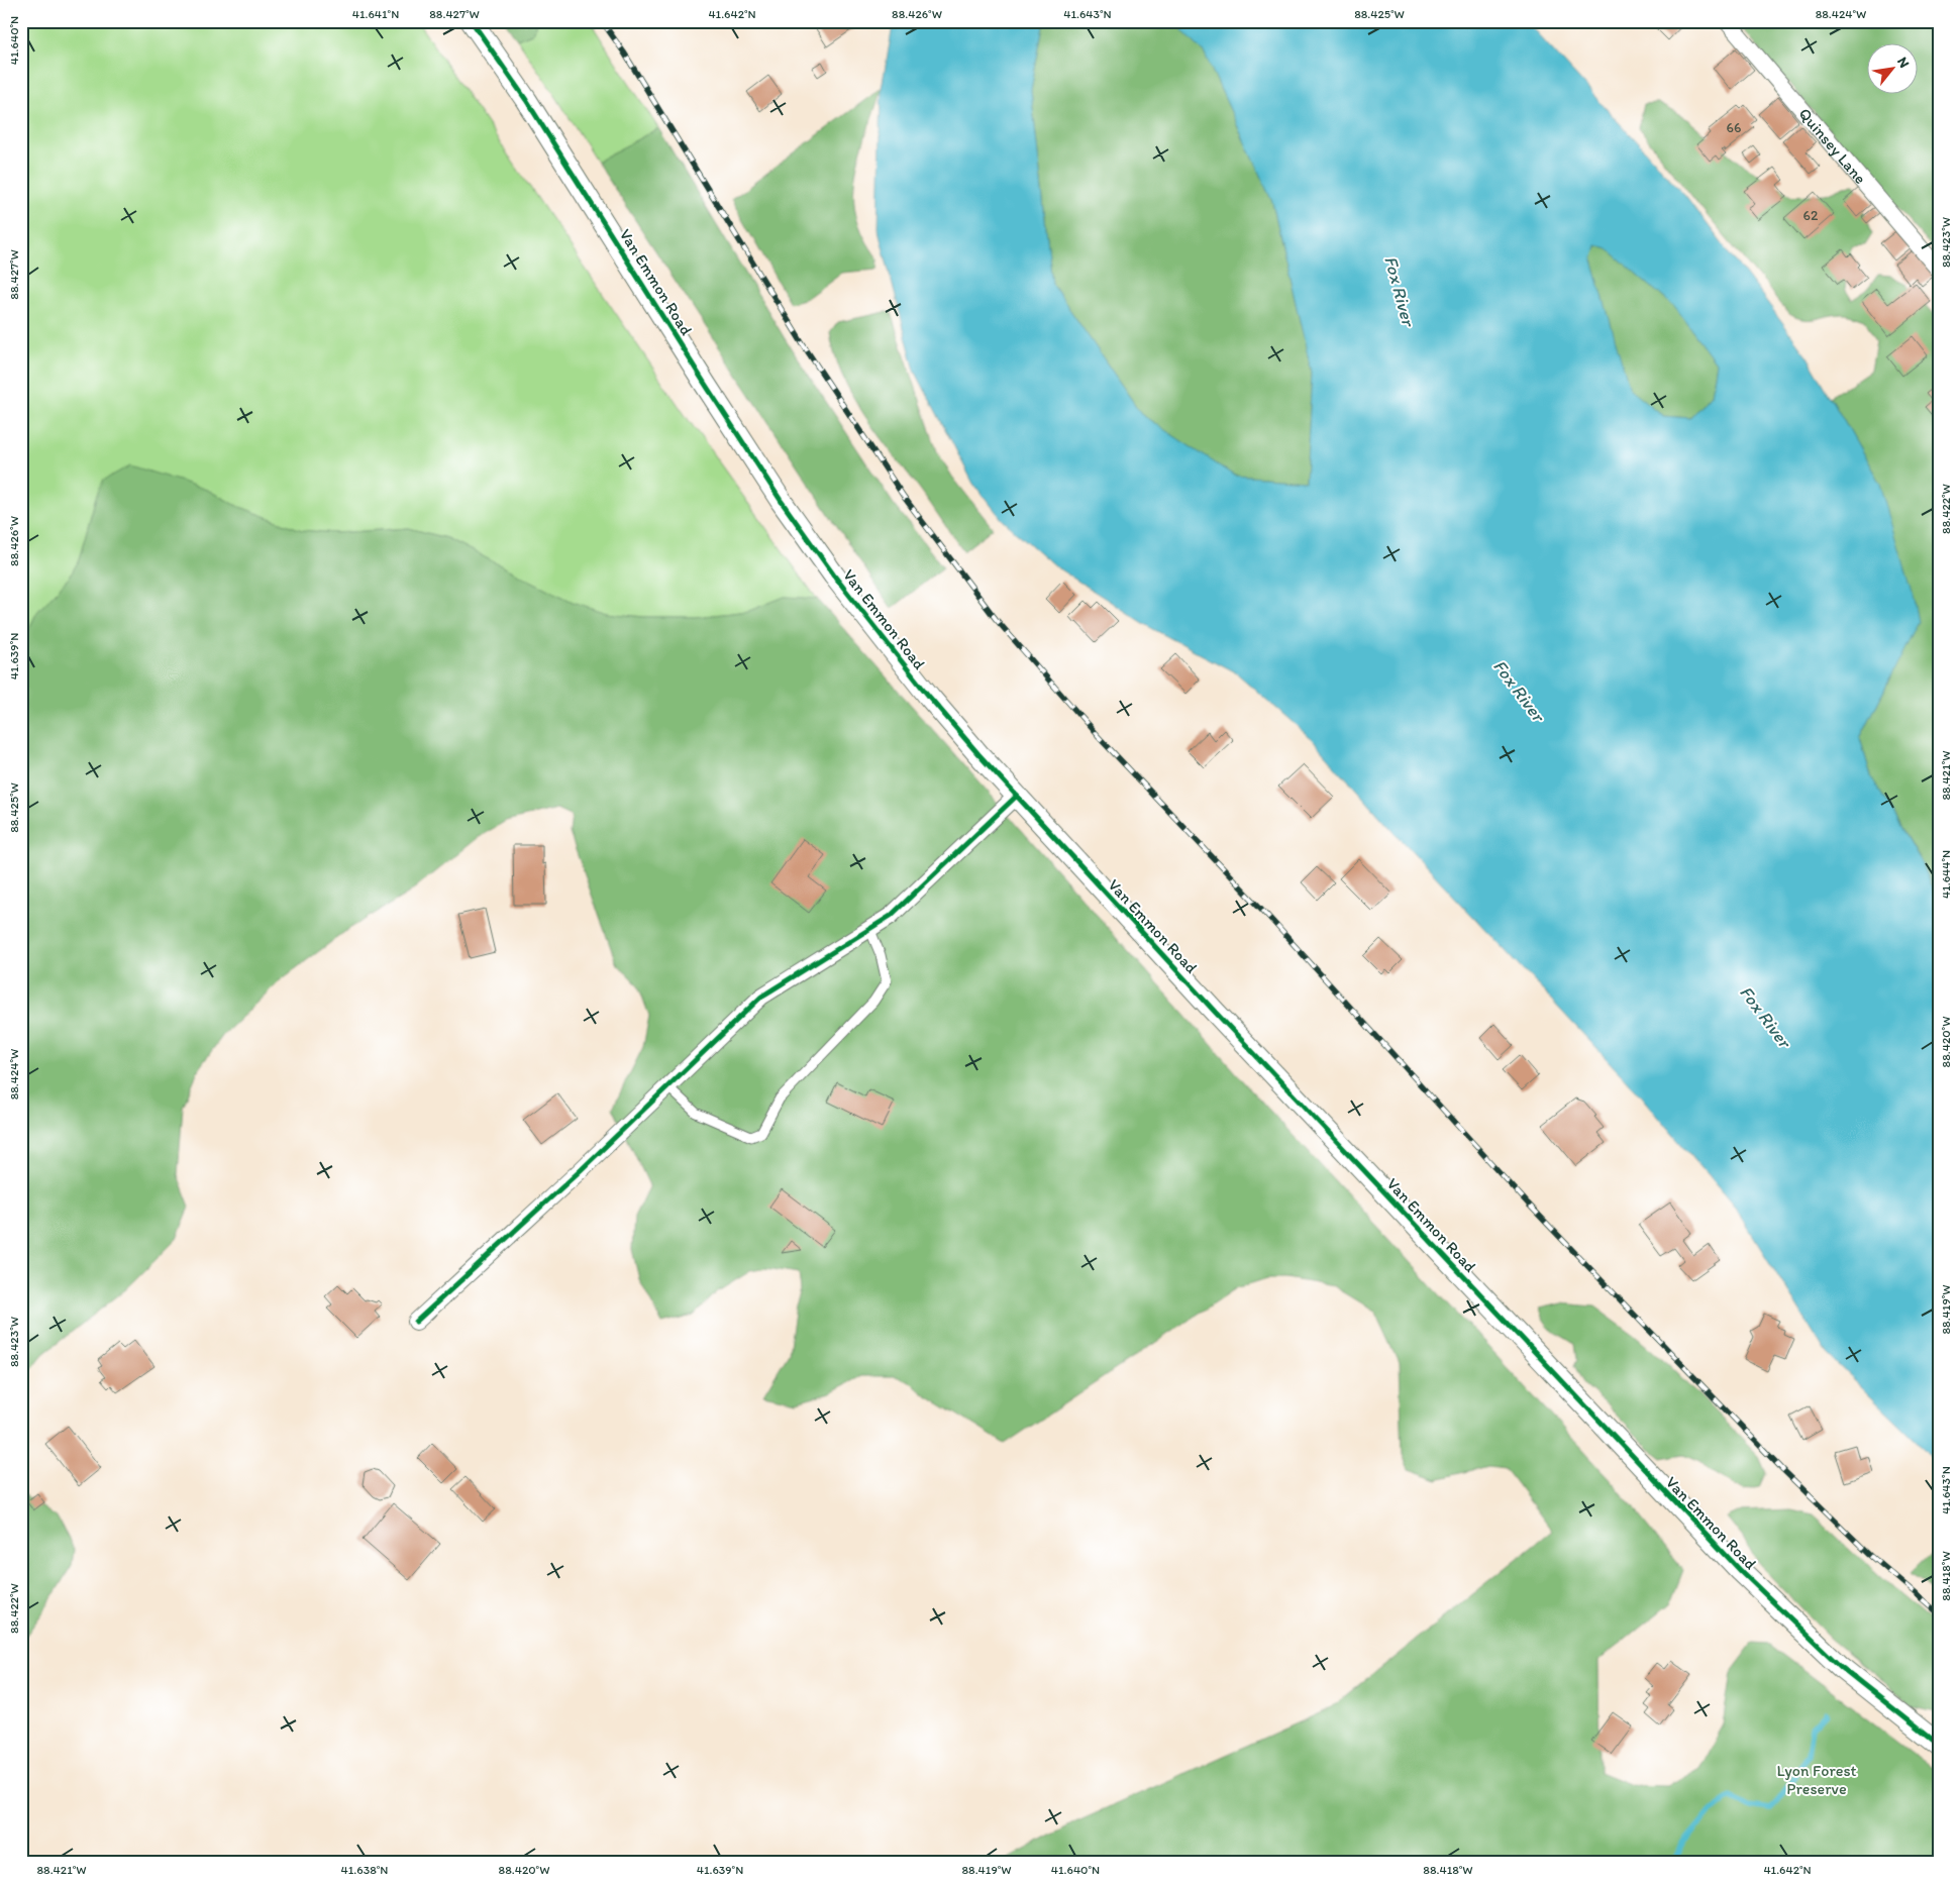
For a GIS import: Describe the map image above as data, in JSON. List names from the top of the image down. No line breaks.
{"streets":{"street":["Quinsey Lane","Van Emmon Road"]},"water":["Fox River"],"parks":["Lyon Forest Preserve"],"house_numbers":["66","62"],"north":"top right","coordinates":["41.641°N","88.427°W","41.642°N","88.426°W","41.643°N","88.425°W","88.424°W","41.640°N","88.423°W","88.422°W","41.639°N","88.421°W","41.644°N","88.420°W","88.419°W","88.418°W","41.638°N"]}
